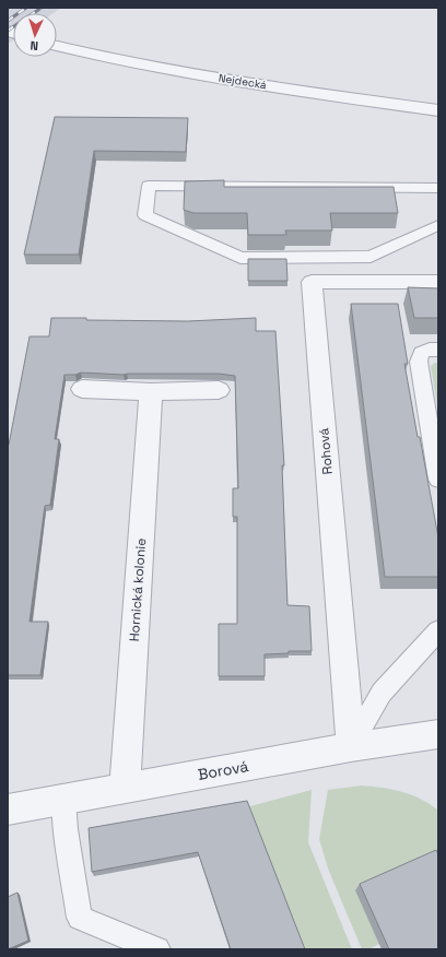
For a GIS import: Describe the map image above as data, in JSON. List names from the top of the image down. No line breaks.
{"streets":{"street":["Nejdecká","Rohová","Hornická kolonie","Borová"]},"crossings":[["Rohová","Borová"],["Hornická kolonie","Borová"]],"north":"bottom"}
